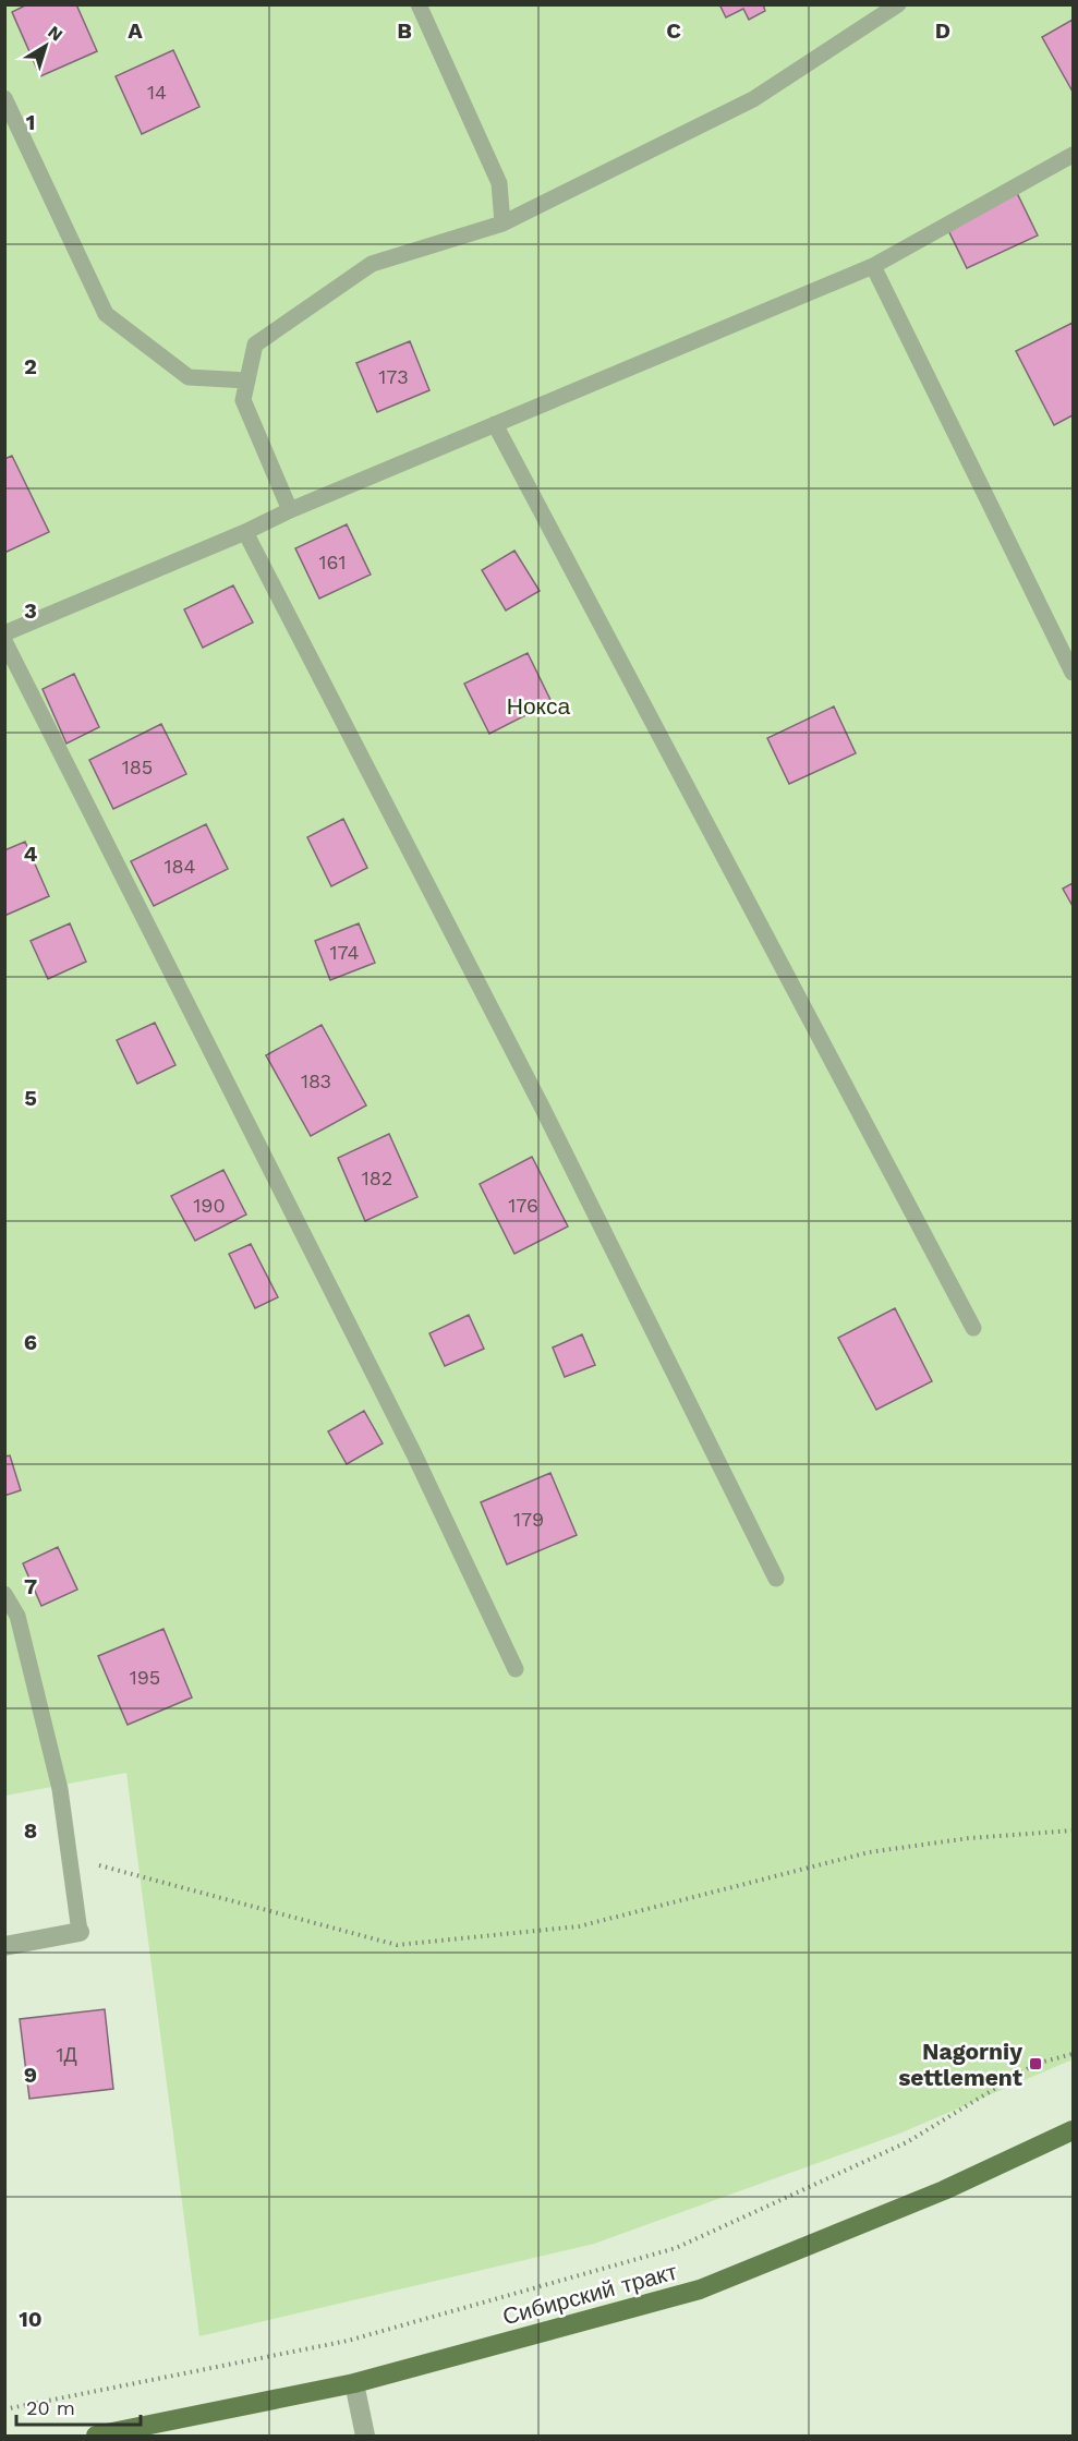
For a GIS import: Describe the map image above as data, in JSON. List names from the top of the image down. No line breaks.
{"streets":{"main road":["Сибирский тракт"]},"parks":["Нокса"],"places":{"transit":["Nagorniy settlement"]},"house_numbers":["14","173","161","185","184","174","183","182","190","176","179","195","1Д"],"scale_bar":"20 m","north":"top right","grid":{"columns":["A","B","C","D"],"rows":["1","2","3","4","5","6","7","8","9","10"]}}
